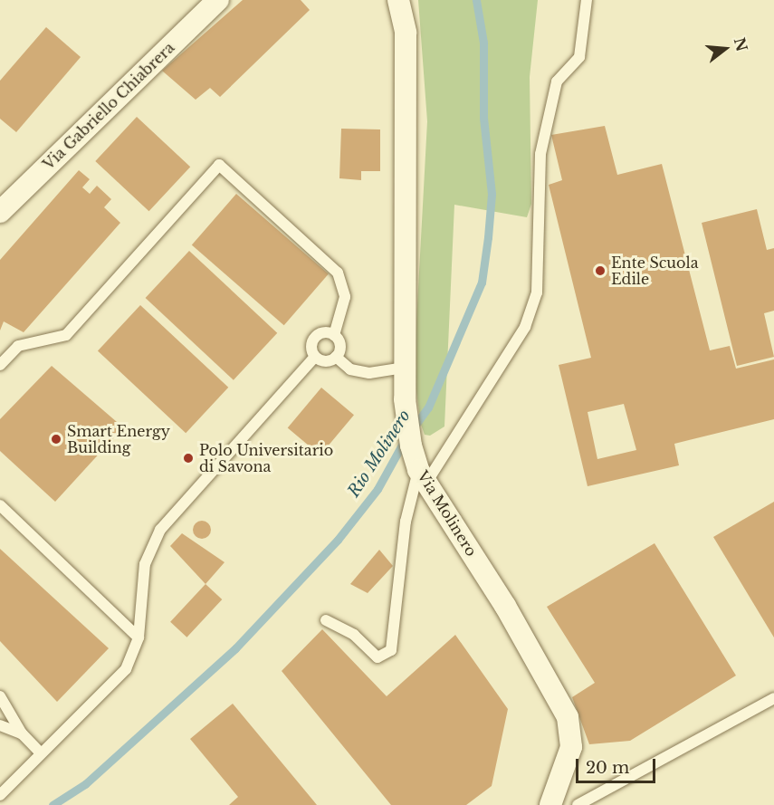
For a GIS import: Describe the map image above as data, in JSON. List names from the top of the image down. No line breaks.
{"streets":{"street":["Via Gabriello Chiabrera","Via Molinero"]},"water":["Rio Molinero"],"places":["Ente Scuola Edile","Smart Energy Building","Polo Universitario di Savona"],"scale_bar":"20 m","north":"right"}
